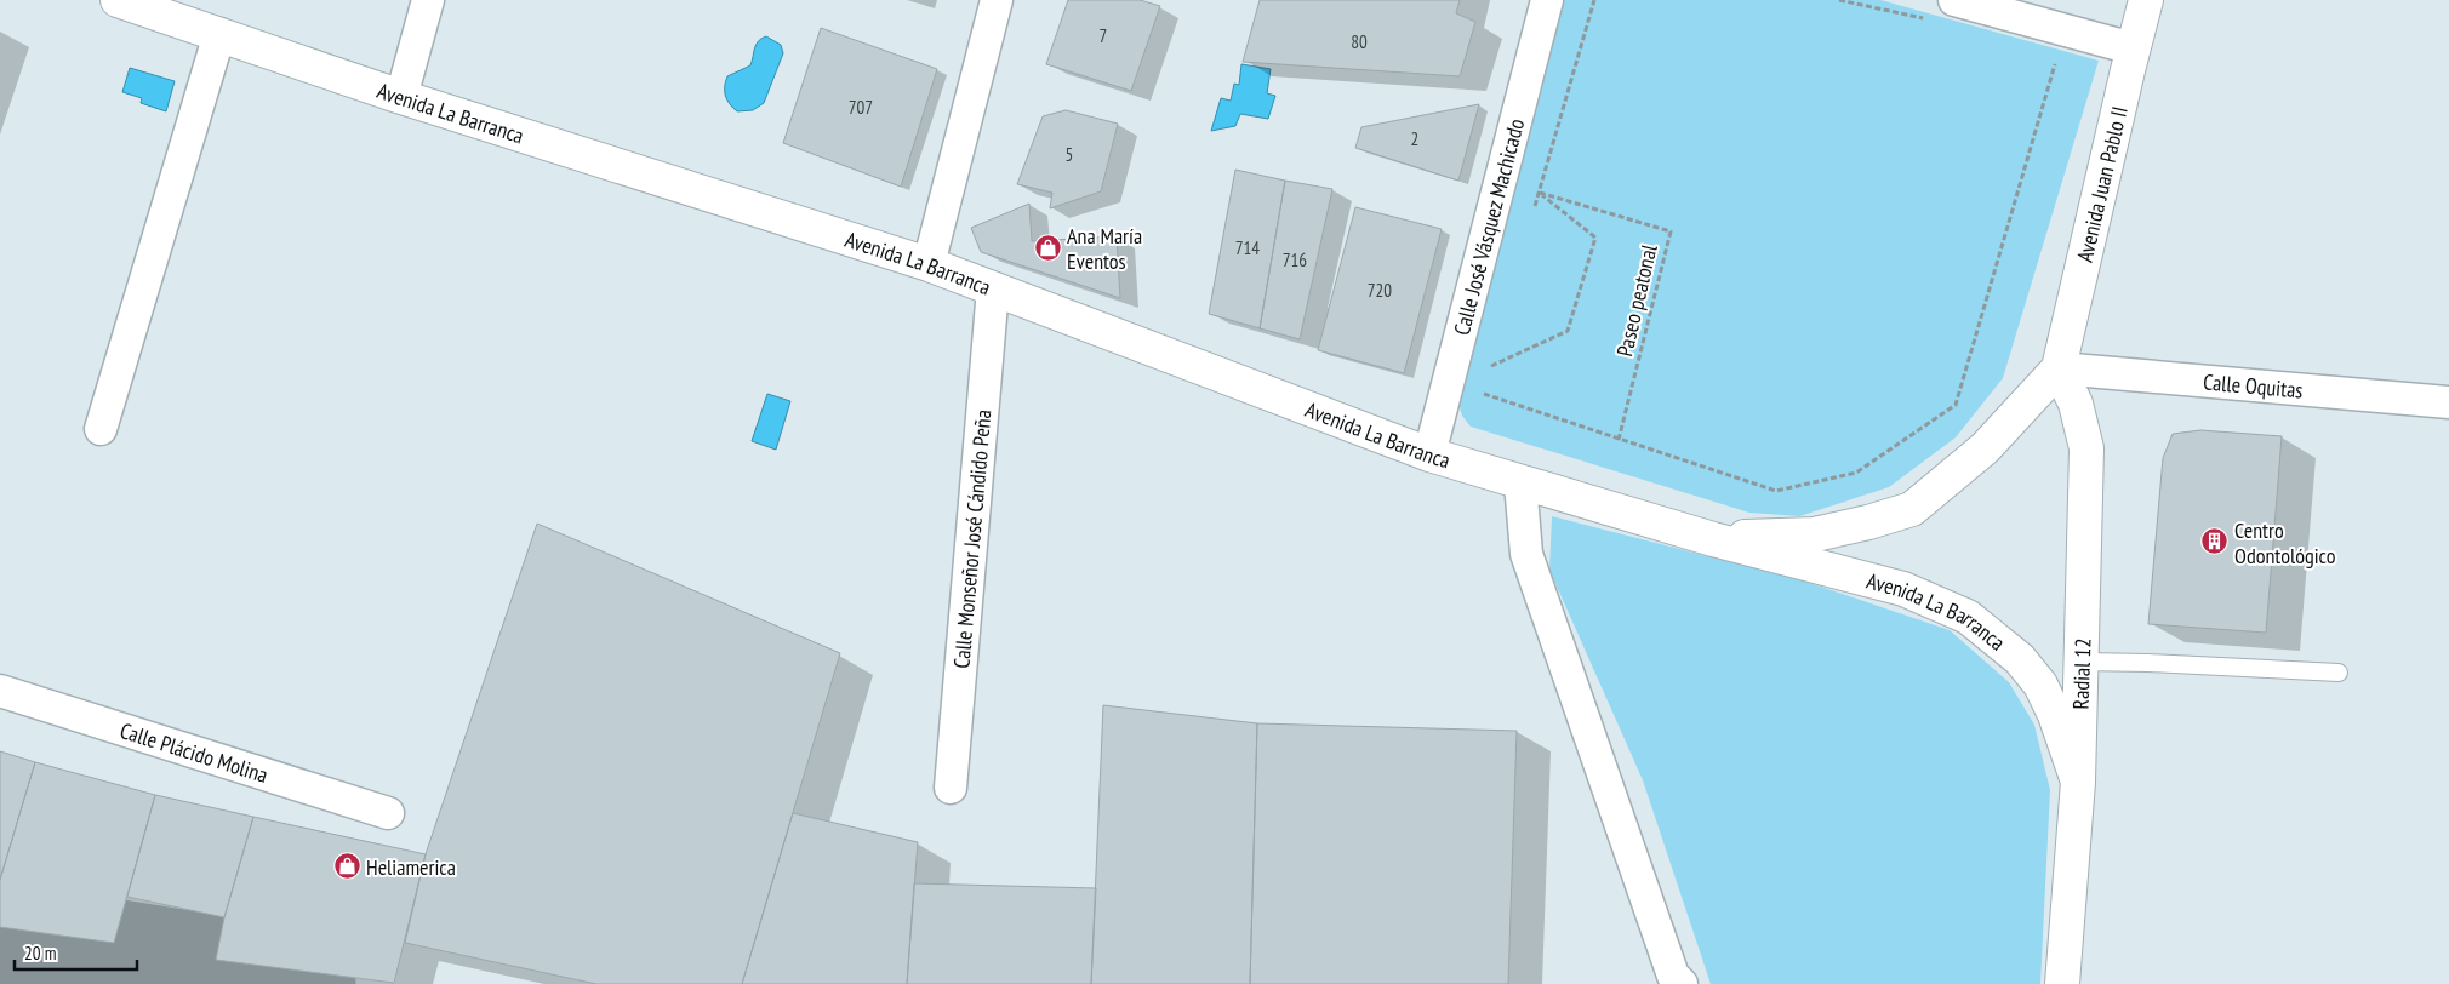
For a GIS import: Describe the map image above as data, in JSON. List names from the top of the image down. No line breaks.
{"streets":{"street":["Avenida La Barranca","Avenida Juan Pablo II","Calle José Vásquez Machicado","Calle Oquitas","Calle Monseñor José Cándido Peña","Radial 12","Calle Plácido Molina"],"path":["Paseo peatonal"]},"crossings":[["Avenida La Barranca","Avenida Juan Pablo II"],["Avenida La Barranca","Calle José Vásquez Machicado"],["Avenida La Barranca","Calle Oquitas"],["Avenida La Barranca","Calle Monseñor José Cándido Peña"],["Avenida La Barranca","Radial 12"],["Avenida Juan Pablo II","Calle Oquitas"],["Avenida Juan Pablo II","Radial 12"],["Calle Oquitas","Radial 12"]],"places":{"shop":["Ana María Eventos","Heliamerica"],"building":["Centro Odontológico"]},"house_numbers":["7","80","707","2","5","714","716","720"],"scale_bar":"20 m"}
